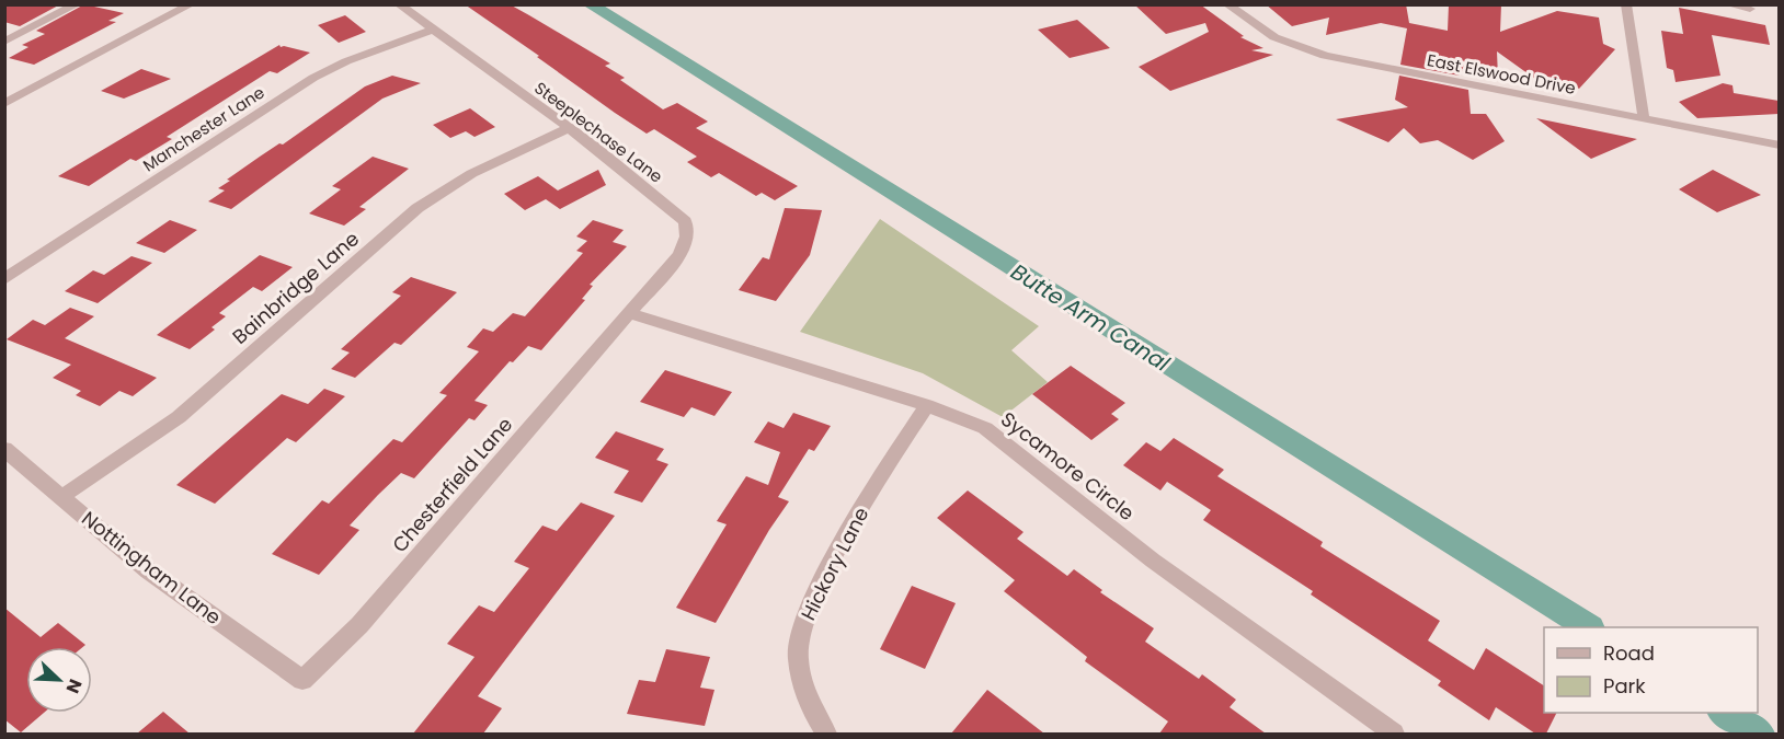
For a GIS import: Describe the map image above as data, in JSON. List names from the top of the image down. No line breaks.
{"streets":{"street":["East Elswood Drive","Manchester Lane","Steeplechase Lane","Bainbridge Lane","Sycamore Circle","Chesterfield Lane","Hickory Lane","Nottingham Lane"]},"crossings":[["Manchester Lane","Steeplechase Lane"],["Steeplechase Lane","Bainbridge Lane"],["Steeplechase Lane","Sycamore Circle"],["Steeplechase Lane","Chesterfield Lane"],["Bainbridge Lane","Nottingham Lane"],["Sycamore Circle","Chesterfield Lane"],["Sycamore Circle","Hickory Lane"],["Chesterfield Lane","Nottingham Lane"]],"water":["Butte Arm Canal"],"legend":["Road","Park"],"north":"bottom right"}
